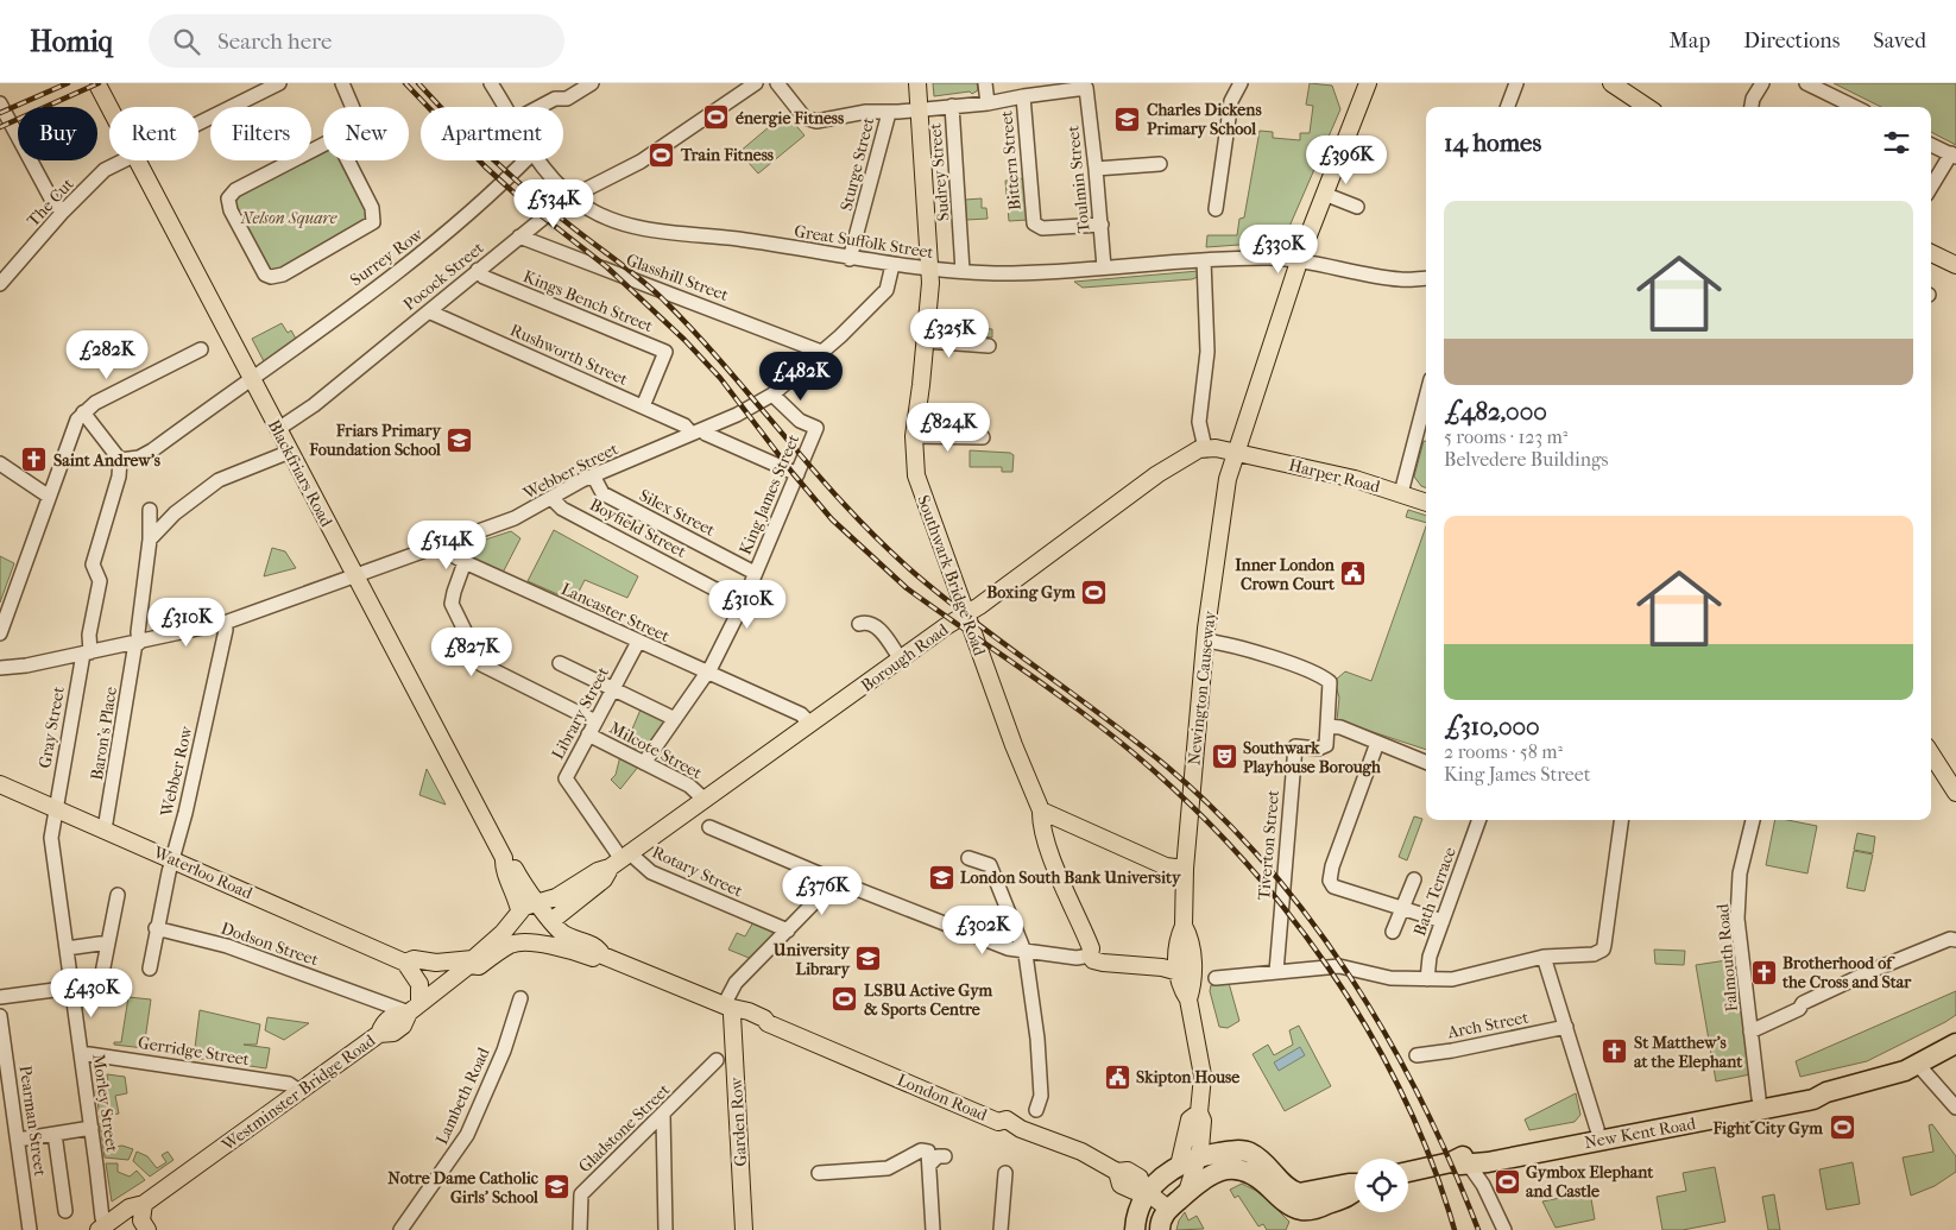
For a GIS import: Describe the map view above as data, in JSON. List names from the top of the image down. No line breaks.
{"streets":{"highway":["New Kent Road"],"main road":["Blackfriars Road","Harper Road","Southwark Bridge Road","Borough Road","Newington Causeway","Waterloo Road","Westminster Bridge Road","London Road","Garden Row"],"street":["Bittern Street","Sturge Street","Sudrey Street","Toulmin Street","The Cut","Great Suffolk Street","Surrey Row","Pocock Street","Glasshill Street","Kings Bench Street","Rushworth Street","Webber Street","King James Street","Silex Street","Boyfield Street","Lancaster Street","Library Street","Gray Street","Baron's Place","Milcote Street","Webber Row","Tiverton Street","Rotary Street","Bath Terrace","Dodson Street","Falmouth Road","Arch Street","Gerridge Street","Lambeth Road","Morley Street","Pearman Street","Gladstone Street"]},"crossings":[["Bittern Street","Toulmin Street"],["Sturge Street","Great Suffolk Street"],["Sudrey Street","Great Suffolk Street"],["Toulmin Street","Great Suffolk Street"],["Great Suffolk Street","Pocock Street"],["Great Suffolk Street","Webber Street"],["Great Suffolk Street","Southwark Bridge Road"],["Great Suffolk Street","Newington Causeway"],["Surrey Row","Blackfriars Road"],["Surrey Row","Gray Street"],["Pocock Street","Glasshill Street"],["Pocock Street","Kings Bench Street"],["Pocock Street","Rushworth Street"],["Pocock Street","Blackfriars Road"],["Glasshill Street","Webber Street"],["Kings Bench Street","Rushworth Street"],["Rushworth Street","Webber Street"],["Rushworth Street","King James Street"],["Webber Street","Blackfriars Road"],["Webber Street","King James Street"],["Webber Street","Silex Street"],["Webber Street","Boyfield Street"],["Webber Street","Lancaster Street"],["Webber Street","Gray Street"],["Webber Street","Baron's Place"],["Webber Street","Webber Row"],["Blackfriars Road","Borough Road"],["Blackfriars Road","Westminster Bridge Road"],["Harper Road","Newington Causeway"],["King James Street","Silex Street"],["King James Street","Boyfield Street"],["King James Street","Lancaster Street"],["King James Street","Milcote Street"],["Southwark Bridge Road","Borough Road"],["Lancaster Street","Borough Road"],["Lancaster Street","Library Street"],["Lancaster Street","Milcote Street"],["Borough Road","Library Street"],["Borough Road","Milcote Street"],["Borough Road","Rotary Street"],["Borough Road","Westminster Bridge Road"],["Newington Causeway","Tiverton Street"],["Library Street","Milcote Street"],["Library Street","Rotary Street"],["Gray Street","Waterloo Road"],["Gray Street","Morley Street"],["Baron's Place","Waterloo Road"],["Webber Row","Waterloo Road"],["Webber Row","Dodson Street"],["Waterloo Road","Westminster Bridge Road"],["Waterloo Road","Morley Street"],["Dodson Street","Westminster Bridge Road"],["Falmouth Road","New Kent Road"],["Gerridge Street","Westminster Bridge Road"],["Gerridge Street","Morley Street"],["Westminster Bridge Road","Morley Street"],["London Road","Garden Row"]],"parks":["Nelson Square"],"places":{"sports":["énergie Fitness","Train Fitness","Boxing Gym","LSBU Active Gym & Sports Centre","Fight City Gym","Gymbox Elephant and Castle"],"school or university":["Charles Dickens Primary School","Friars Primary Foundation School","London South Bank University","University Library","Notre Dame Catholic Girls' School"],"church":["Saint Andrew's","Brotherhood of the Cross and Star","St Matthew's at the Elephant"],"public building":["Inner London Crown Court","Skipton House"],"theatre":["Southwark Playhouse Borough"]},"page":{"header":"Homiq","search":"Search here","nav":["Map","Directions","Saved"],"chip":["Buy","Rent","Filters","New","Apartment"],"heading":"14 homes","price":["£396K","£534K","£330K","£325K","£282K","£482K","£824K","£514K","£310K","£310K","£827K","£376K","£302K","£430K"],"list":[{"name":"£482,000","note":"5 rooms · 123 m² · Belvedere Buildings"},{"name":"£310,000","note":"2 rooms · 58 m² · King James Street"}]}}
